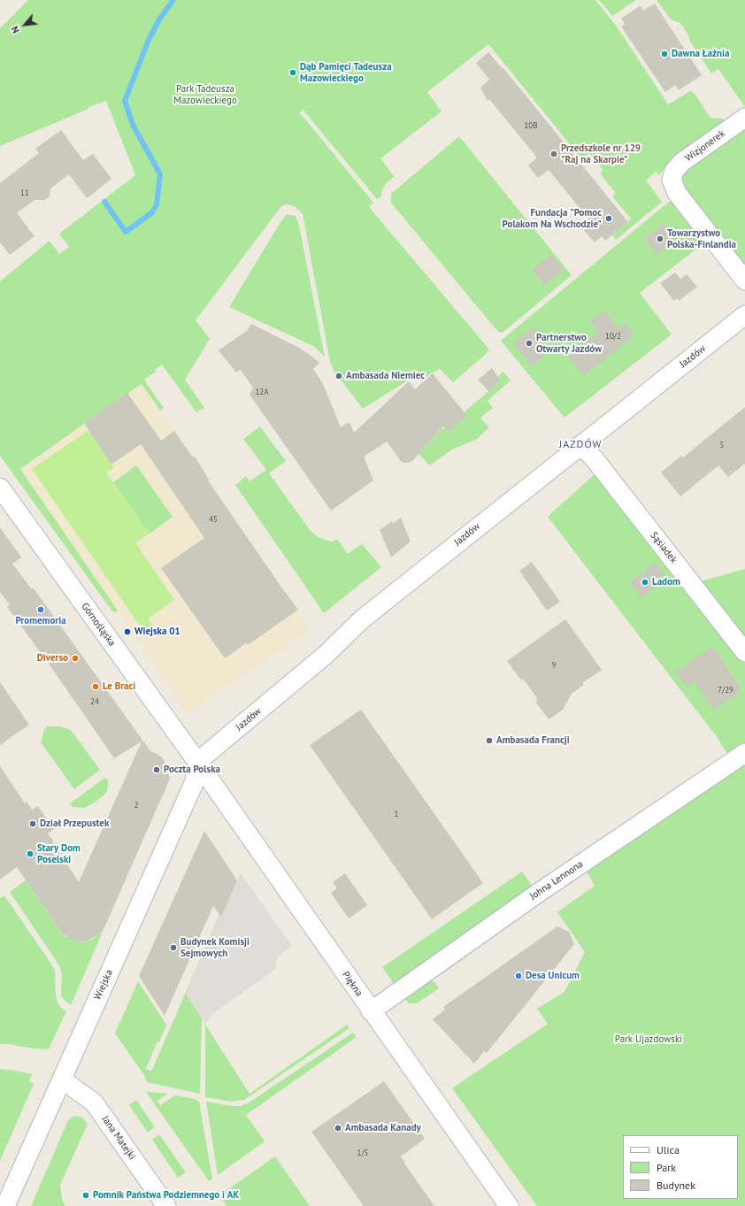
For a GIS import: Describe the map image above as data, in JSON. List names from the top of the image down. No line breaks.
{"streets":{"street":["Wizjonerek","Jazdów","Sąsiadek","Górnośląska","Johna Lennona","Piękna","Wiejska","Jana Matejki"]},"crossings":[["Jazdów","Sąsiadek"],["Jazdów","Górnośląska"],["Jazdów","Piękna"],["Jazdów","Wiejska"],["Górnośląska","Piękna"],["Górnośląska","Wiejska"],["Johna Lennona","Piękna"],["Piękna","Wiejska"],["Wiejska","Jana Matejki"]],"districts":["JAZDÓW"],"parks":["Park Tadeusza Mazowieckiego","Park Ujazdowski"],"places":["Dawna Łaźnia","Dąb Pamięci Tadeusza Mazowieckiego","Przedszkole nr 129 \"Raj na Skarpie\"","Fundacja \"Pomoc Polakom Na Wschodzie\"","Towarzystwo Polska-Finlandia","Partnerstwo Otwarty Jazdów","Ambasada Niemiec","Ladom","Promemoria","Wiejska 01","Diverso","Le Braci","Ambasada Francji","Poczta Polska","Dział Przepustek","Stary Dom Poselski","Budynek Komisji Sejmowych","Desa Unicum","Ambasada Kanady","Pomnik Państwa Podziemnego i AK"],"house_numbers":["10B","11","10/2","12A","5","45","9","7/29","24","2","1","1/5"],"legend":["Ulica","Park","Budynek"],"north":"bottom left"}
